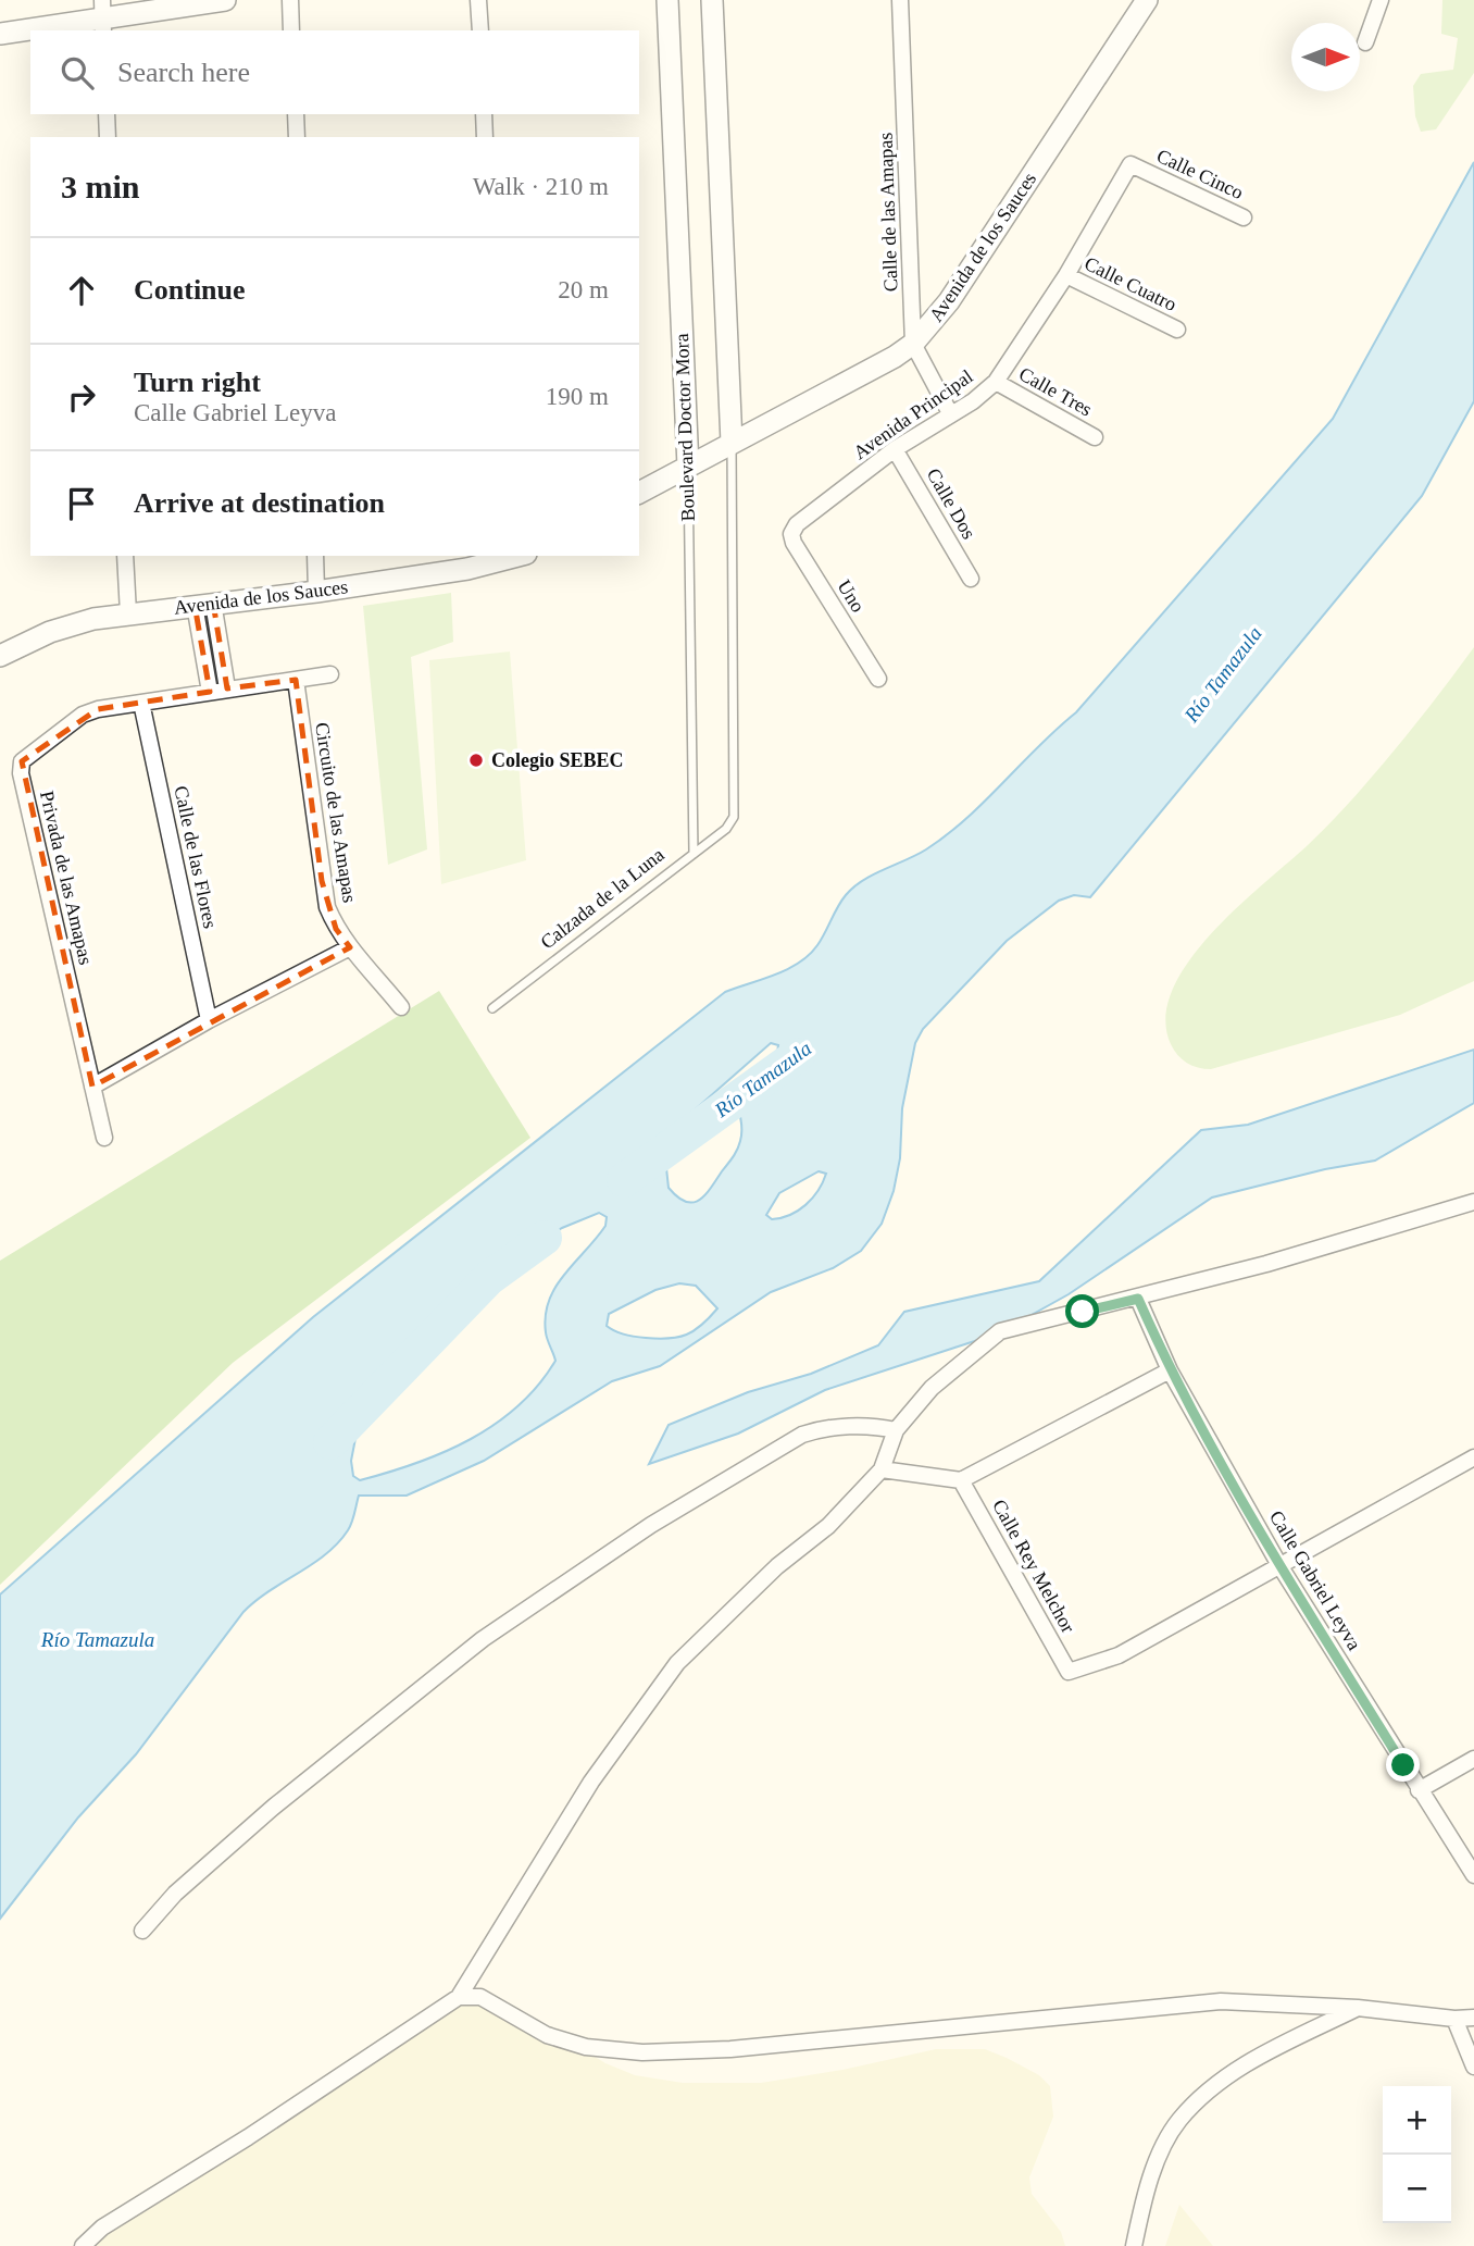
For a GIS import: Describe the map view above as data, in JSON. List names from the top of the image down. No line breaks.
{"streets":{"street":["Calle Cinco","Calle de las Amapas","Avenida de los Sauces","Calle Cuatro","Calle Tres","Avenida Principal","Boulevard Doctor Mora","Calle Dos","Uno","Circuito de las Amapas","Calle de las Flores","Privada de las Amapas","Calle Rey Melchor","Calle Gabriel Leyva"],"lane":["Calzada de la Luna"]},"crossings":[["Calle Cinco","Calle Cuatro"],["Calle Cinco","Avenida Principal"],["Calle de las Amapas","Avenida de los Sauces"],["Calle de las Amapas","Avenida Principal"],["Avenida de los Sauces","Boulevard Doctor Mora"],["Avenida de los Sauces","Calzada de la Luna"],["Calle Cuatro","Avenida Principal"],["Calle Tres","Avenida Principal"],["Avenida Principal","Calle Dos"],["Avenida Principal","Uno"],["Boulevard Doctor Mora","Calzada de la Luna"],["Calle de las Flores","Privada de las Amapas"],["Calle Rey Melchor","Calle Gabriel Leyva"]],"water":["Río Tamazula"],"places":["Colegio SEBEC"],"north":"right","page":{"search":"Search here","heading":["3 min","Walk · 210 m"],"list":[["Continue","20 m"],["Turn right","Calle Gabriel Leyva","190 m"],"Arrive at destination"],"map_buttons":["+","−"]}}
